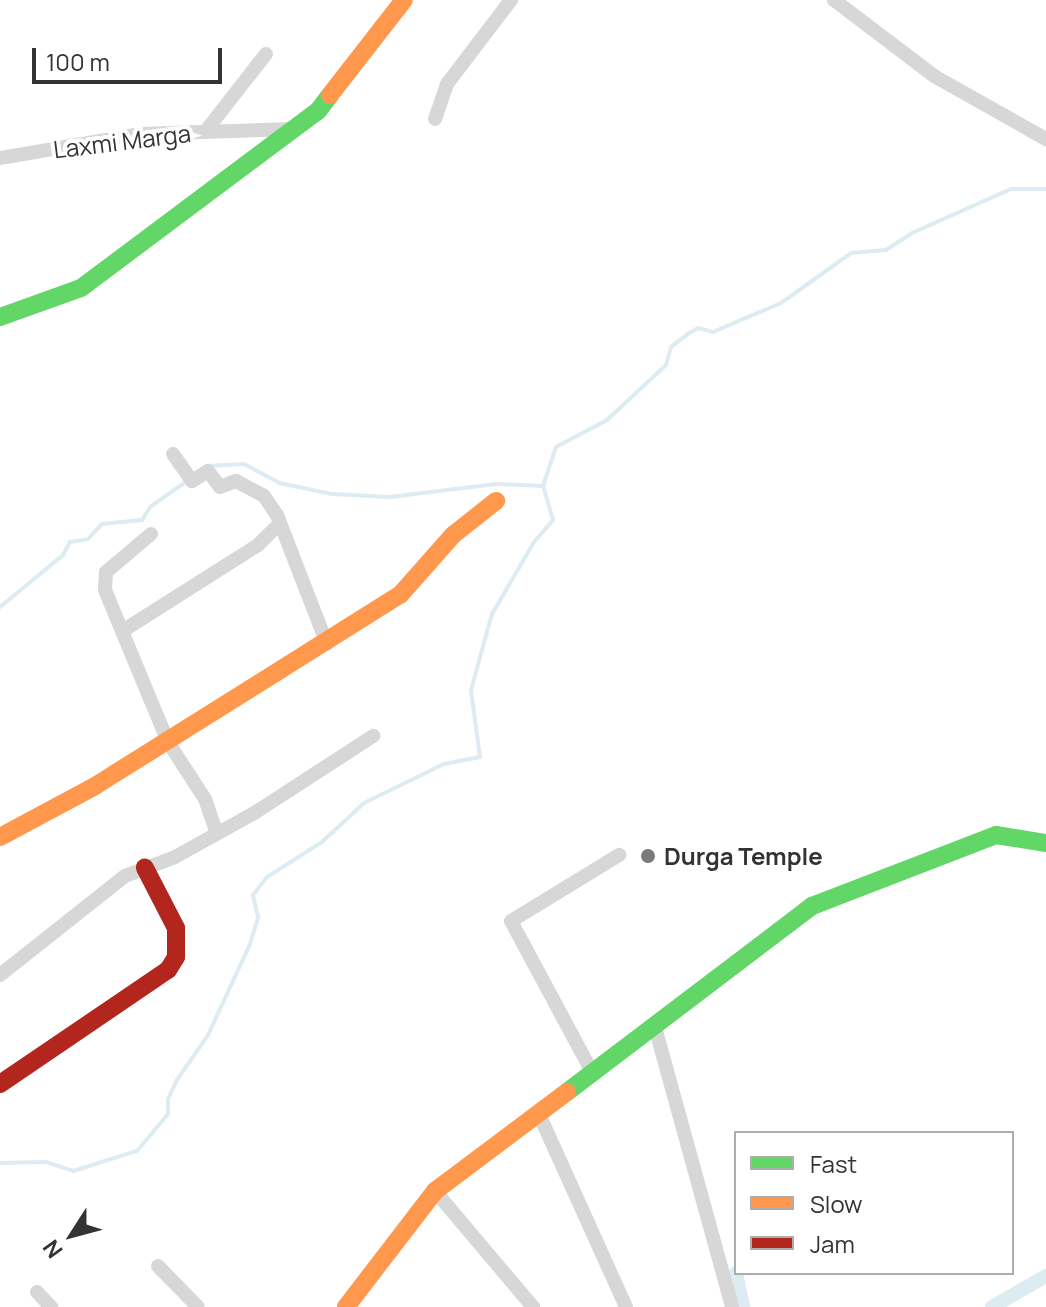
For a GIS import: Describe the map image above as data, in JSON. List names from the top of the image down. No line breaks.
{"streets":{"street":["Laxmi Marga"]},"places":["Durga Temple"],"legend":["Fast","Slow","Jam"],"scale_bar":"100 m","north":"bottom left"}
